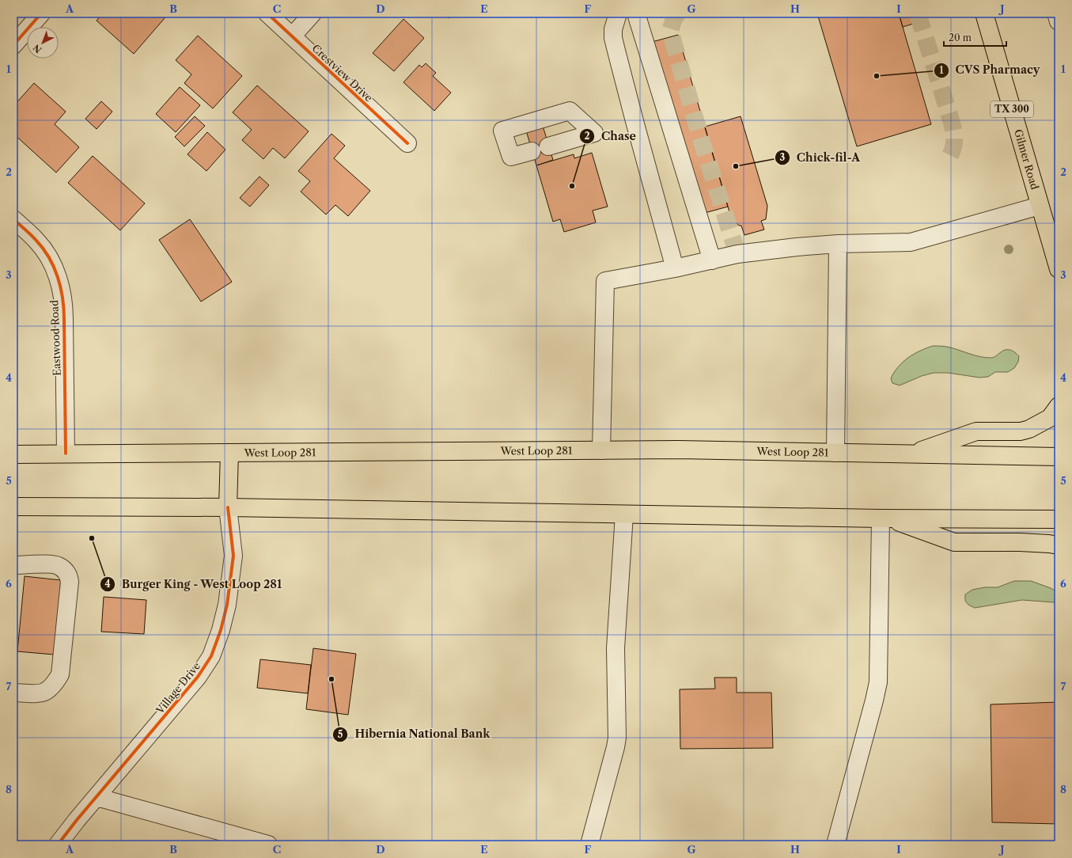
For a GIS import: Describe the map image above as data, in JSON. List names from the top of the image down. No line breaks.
{"streets":{"main road":["TX 300","Gilmer Road","West Loop 281"],"street":["Crestview Drive","Eastwood Road","Village Drive"]},"crossings":[["Eastwood Road","West Loop 281"]],"places":["CVS Pharmacy","Chick-fil-A","Chase","Burger King - West Loop 281","Hibernia National Bank"],"scale_bar":"20 m","north":"bottom left","grid":{"columns":["A","B","C","D","E","F","G","H","I","J"],"rows":["1","2","3","4","5","6","7","8"]}}
